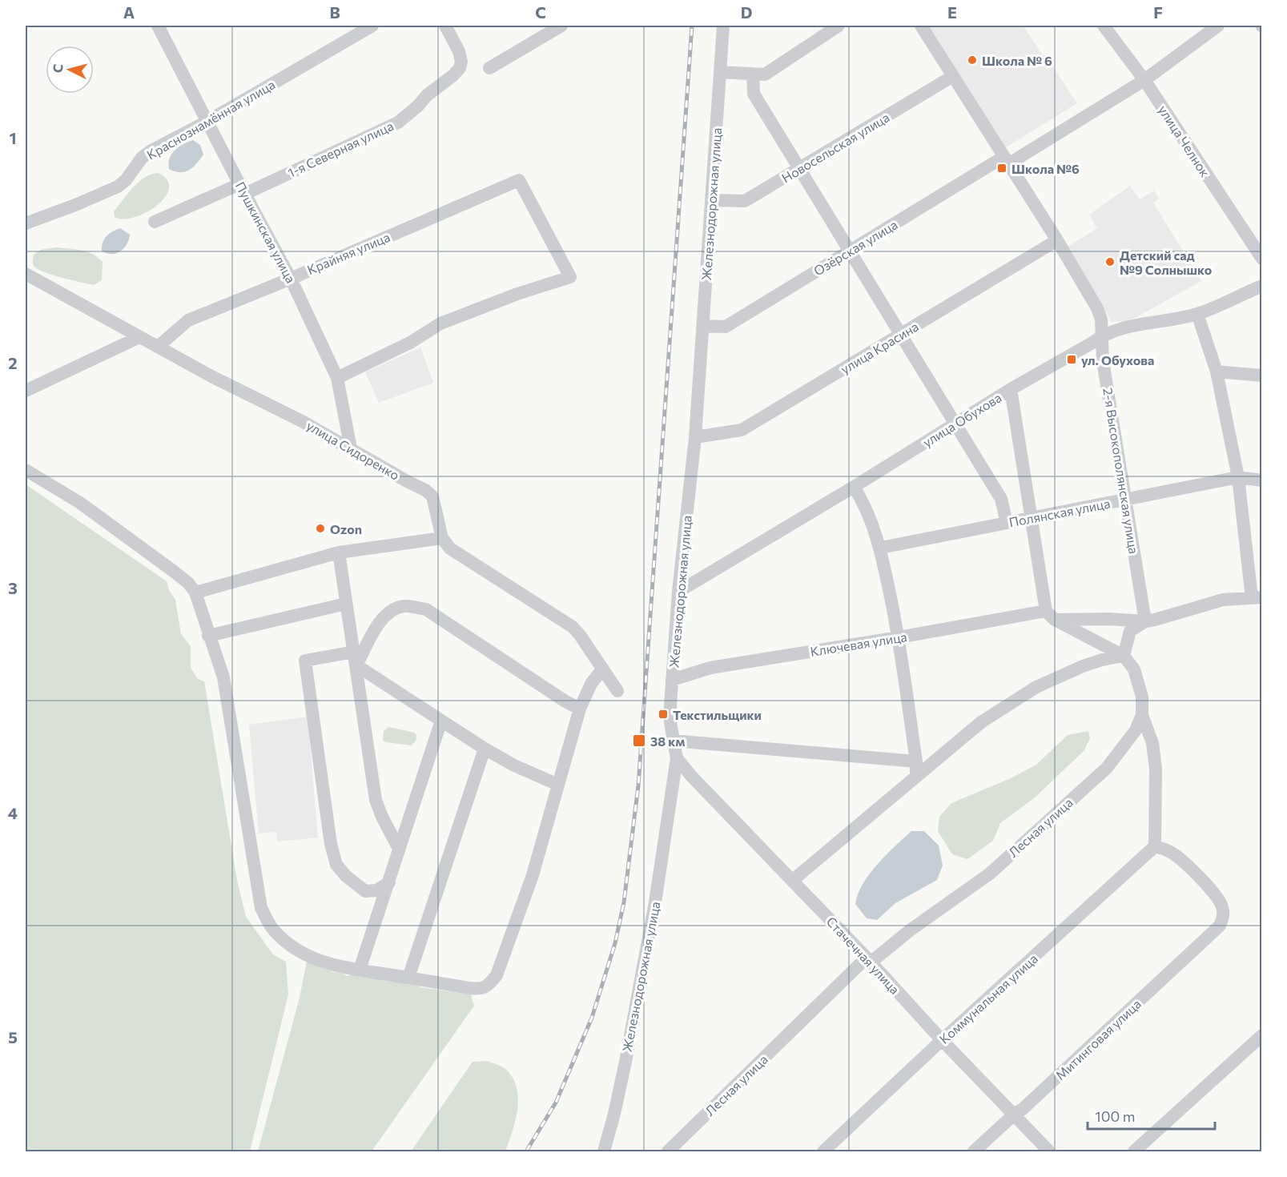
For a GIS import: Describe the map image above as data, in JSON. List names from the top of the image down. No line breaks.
{"streets":{"street":["Краснознамённая улица","улица Челнок","Новосельская улица","1-я Северная улица","Железнодорожная улица","Пушкинская улица","Озёрская улица","Крайняя улица","улица Красина","улица Обухова","улица Сидоренко","2-я Высокополянская улица","Полянская улица","Ключевая улица","Лесная улица","Стачечная улица","Коммунальная улица","Митинговая улица"]},"crossings":[["Краснознамённая улица","Пушкинская улица"],["улица Челнок","Озёрская улица"],["Новосельская улица","Железнодорожная улица"],["Новосельская улица","2-я Высокополянская улица"],["1-я Северная улица","Пушкинская улица"],["Железнодорожная улица","Озёрская улица"],["Железнодорожная улица","улица Красина"],["Железнодорожная улица","улица Обухова"],["Железнодорожная улица","Ключевая улица"],["Железнодорожная улица","Стачечная улица"],["Пушкинская улица","Крайняя улица"],["Пушкинская улица","улица Сидоренко"],["Озёрская улица","2-я Высокополянская улица"],["Крайняя улица","улица Сидоренко"],["улица Красина","2-я Высокополянская улица"],["улица Обухова","2-я Высокополянская улица"],["2-я Высокополянская улица","Полянская улица"],["2-я Высокополянская улица","Ключевая улица"],["Лесная улица","Стачечная улица"],["Стачечная улица","Коммунальная улица"],["Стачечная улица","Митинговая улица"],["Коммунальная улица","Митинговая улица"]],"places":{"other":["Школа № 6","Детский сад №9 Солнышко","Ozon"],"transit":["Школа №6","ул. Обухова","Текстильщики","38 км"]},"scale_bar":"100 m","north":"left","grid":{"columns":["A","B","C","D","E","F"],"rows":["1","2","3","4","5"]}}
